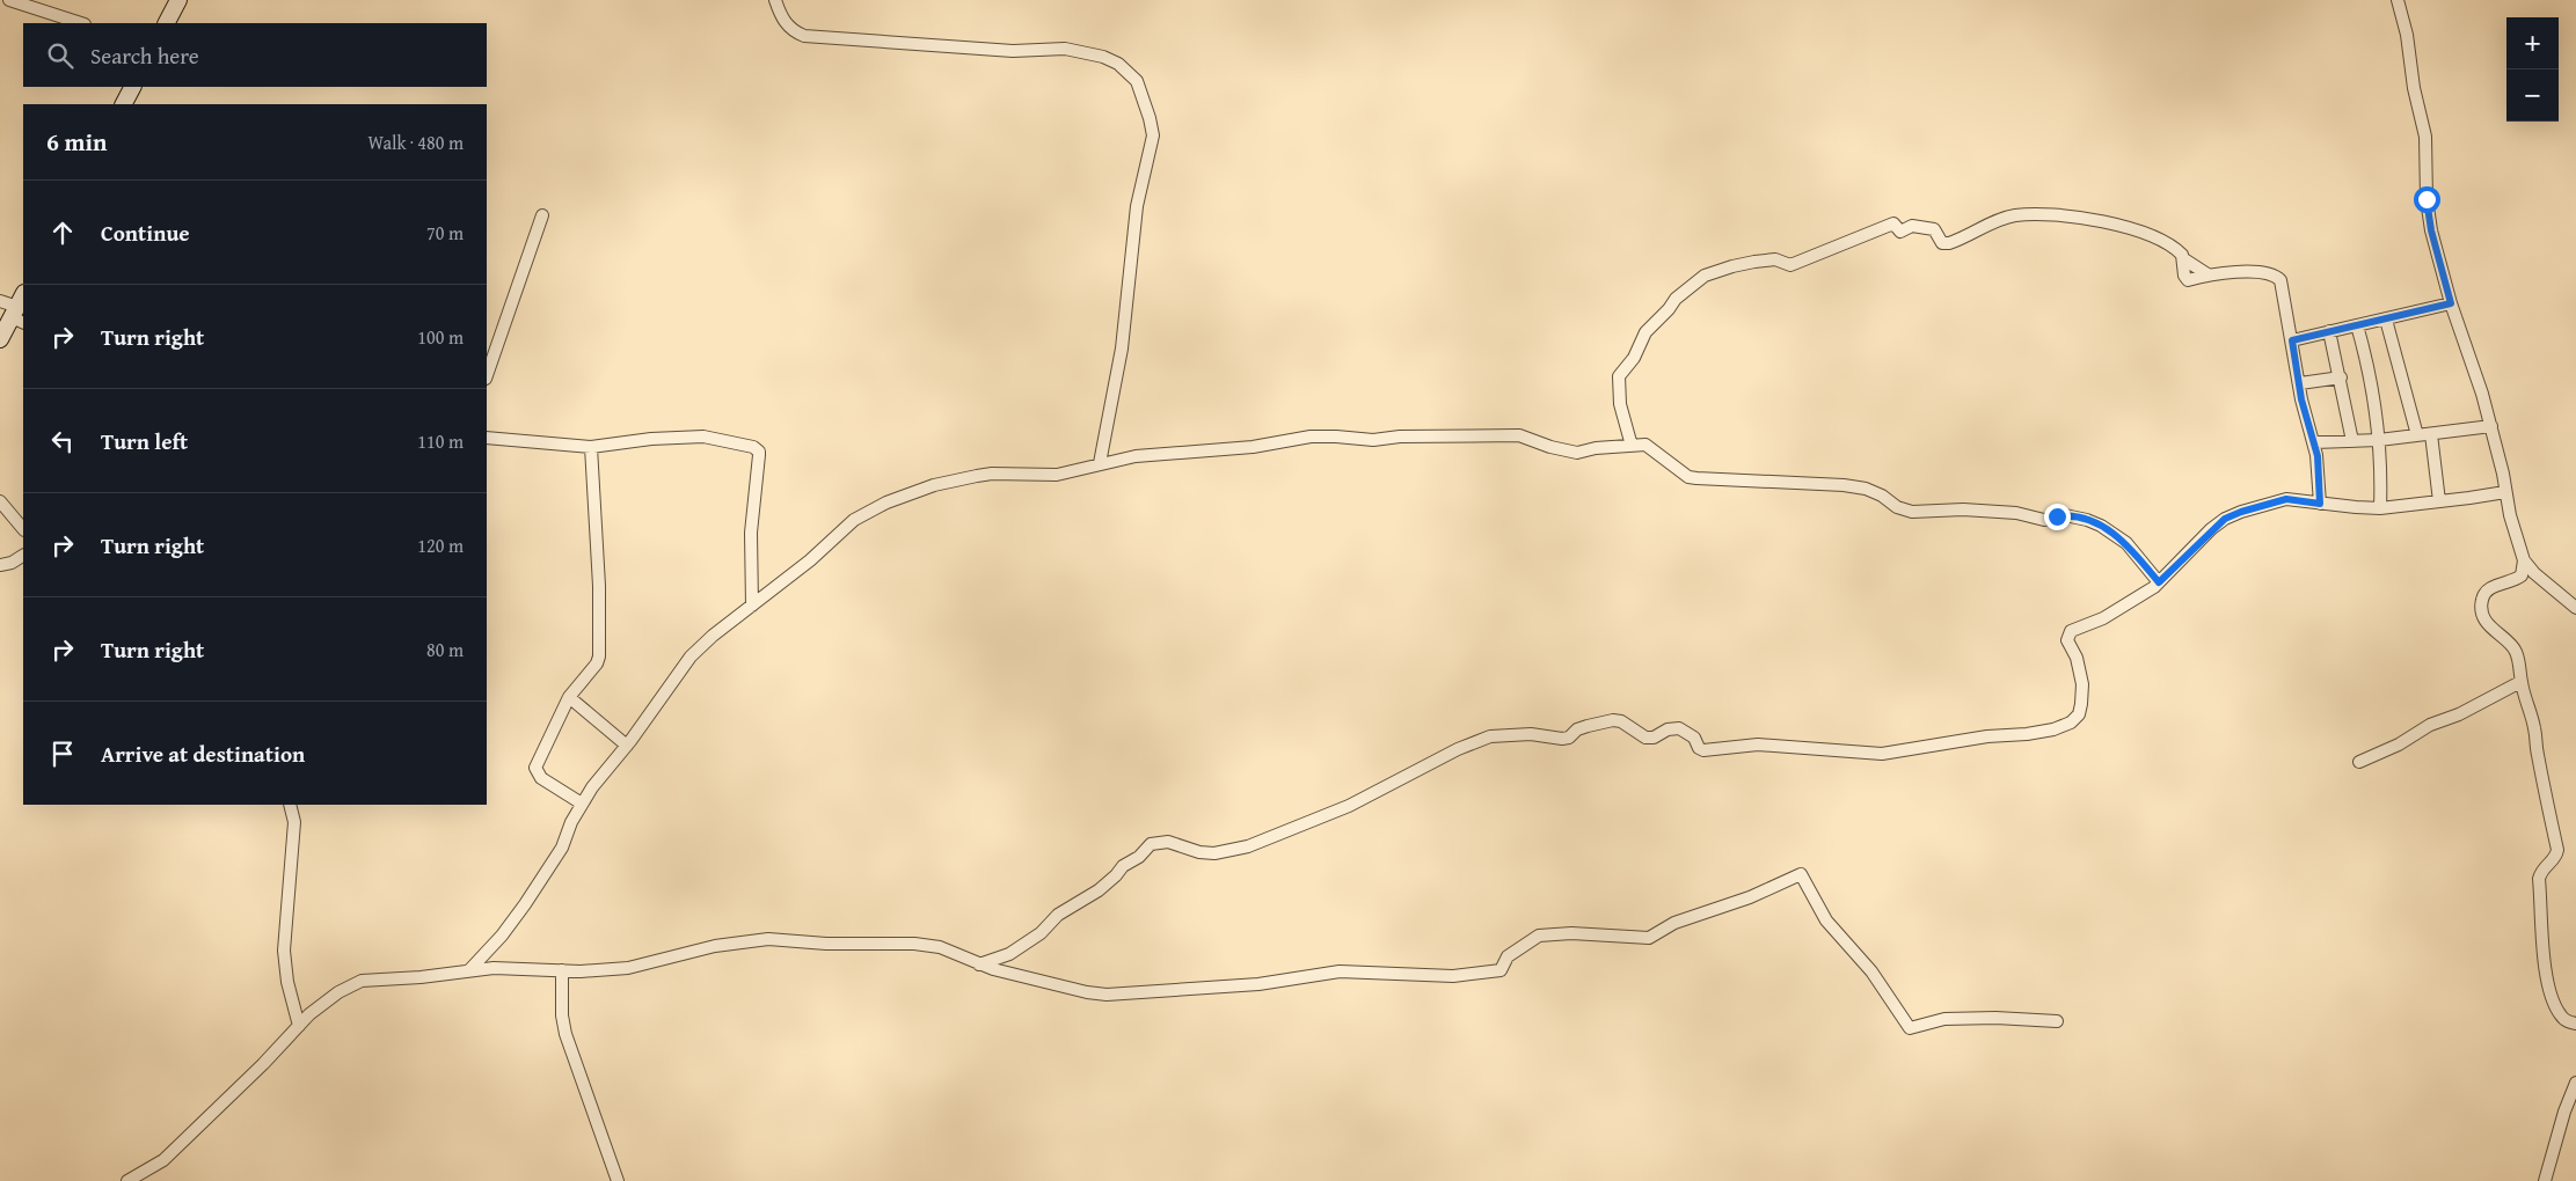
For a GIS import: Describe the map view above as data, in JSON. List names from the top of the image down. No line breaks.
{"page":{"map_buttons":["+","−"],"search":"Search here","heading":["6 min","Walk · 480 m"],"list":[["Continue","70 m"],["Turn right","100 m"],["Turn left","110 m"],["Turn right","120 m"],["Turn right","80 m"],"Arrive at destination"]}}
